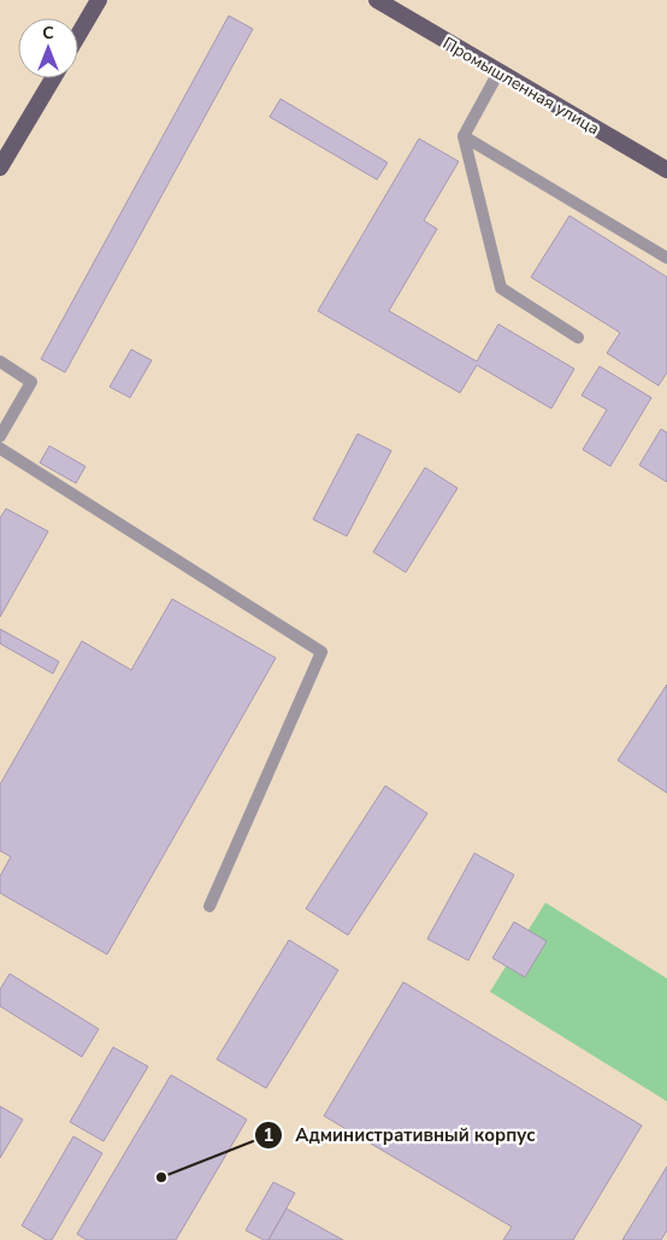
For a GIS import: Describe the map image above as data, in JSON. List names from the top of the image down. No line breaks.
{"streets":{"main road":["Промышленная улица"]},"places":["Административный корпус"],"north":"top"}
